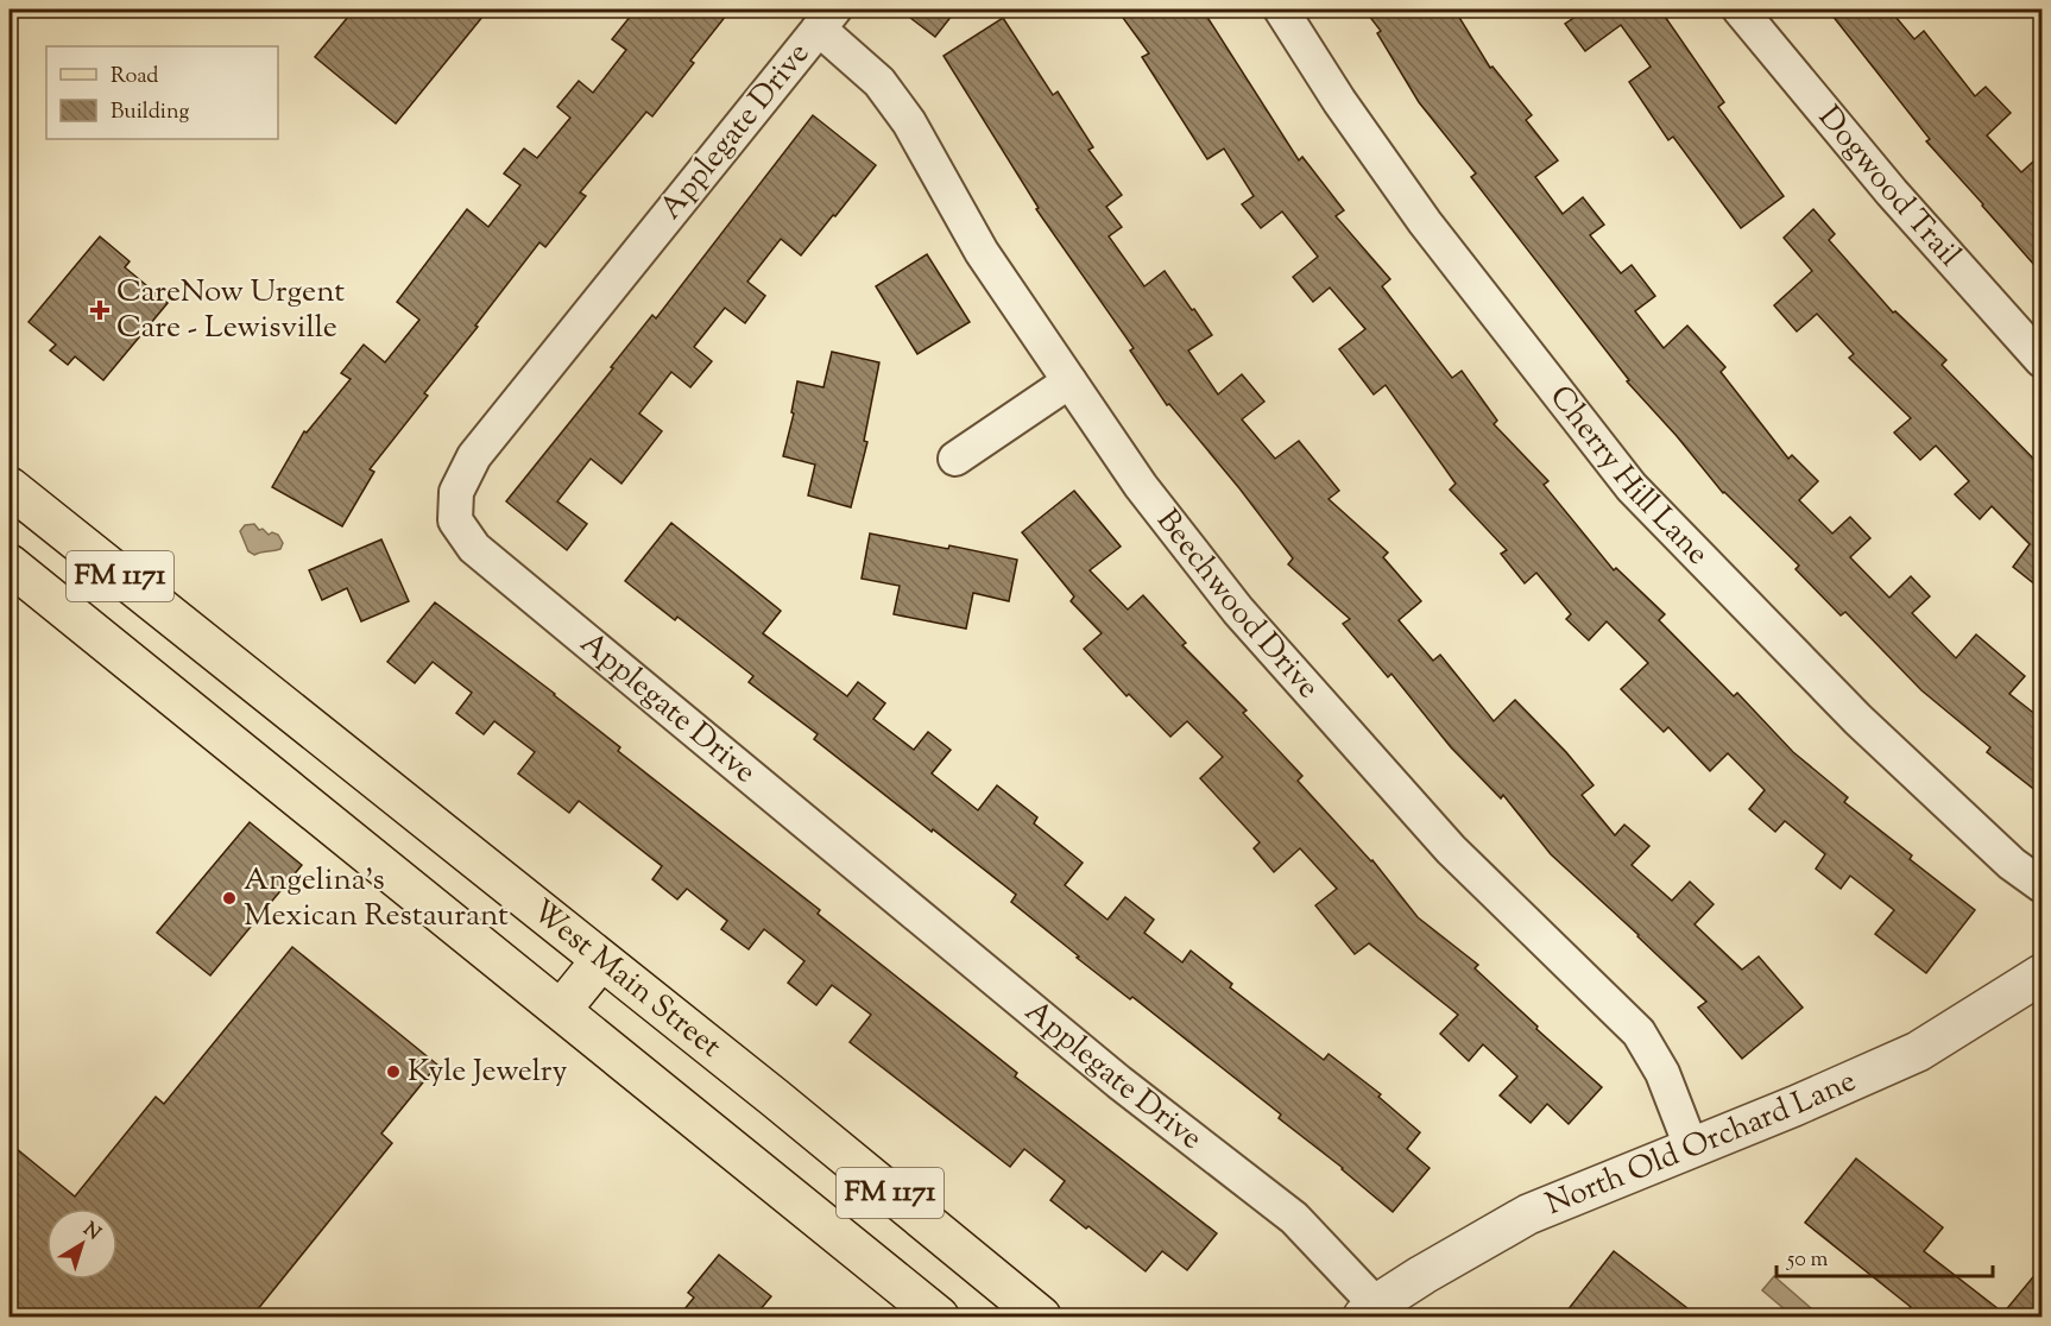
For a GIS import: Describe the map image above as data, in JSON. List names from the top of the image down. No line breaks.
{"streets":{"main road":["FM 1171","West Main Street"],"street":["Applegate Drive","Dogwood Trail","Cherry Hill Lane","Beechwood Drive","North Old Orchard Lane"]},"crossings":[["Applegate Drive","Beechwood Drive"],["Applegate Drive","North Old Orchard Lane"],["Beechwood Drive","North Old Orchard Lane"]],"places":{"health":["CareNow Urgent Care - Lewisville"],"other":["Angelina's Mexican Restaurant","Kyle Jewelry"]},"legend":["Road","Building"],"scale_bar":"50 m","north":"top right"}
